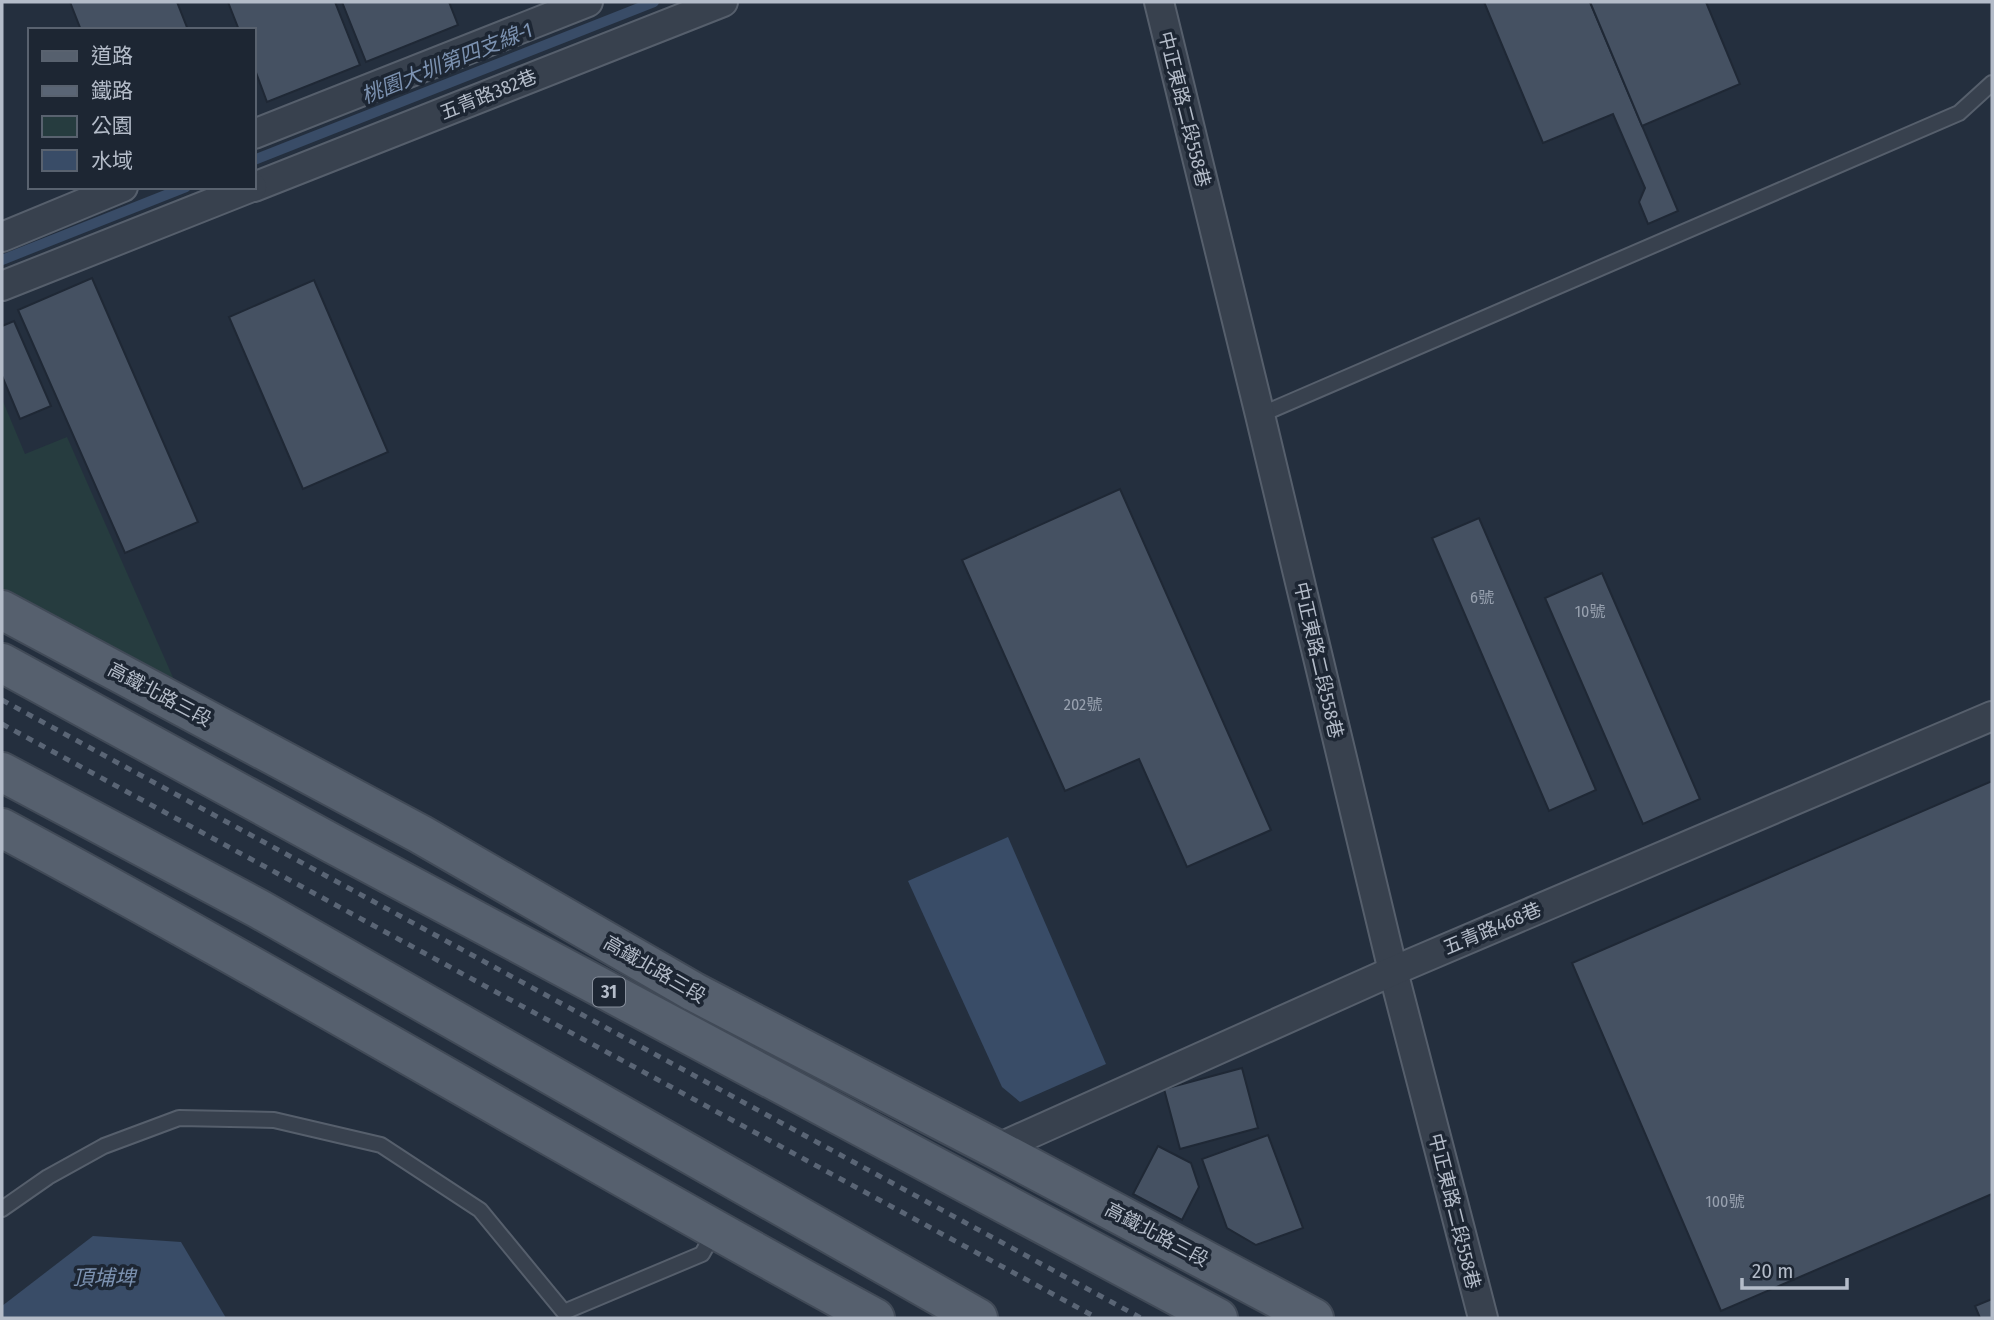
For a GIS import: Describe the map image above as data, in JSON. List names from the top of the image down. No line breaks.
{"streets":{"main road":["高鐵北路三段","31"],"street":["五青路382巷","中正東路二段558巷","五青路468巷"]},"crossings":[["中正東路二段558巷","五青路468巷"],["高鐵北路三段","五青路468巷"]],"water":["桃園大圳第四支線-1","頂埔埤"],"house_numbers":["6號","10號","202號","100號"],"legend":["道路","鐵路","公園","水域"],"scale_bar":"20 m"}
